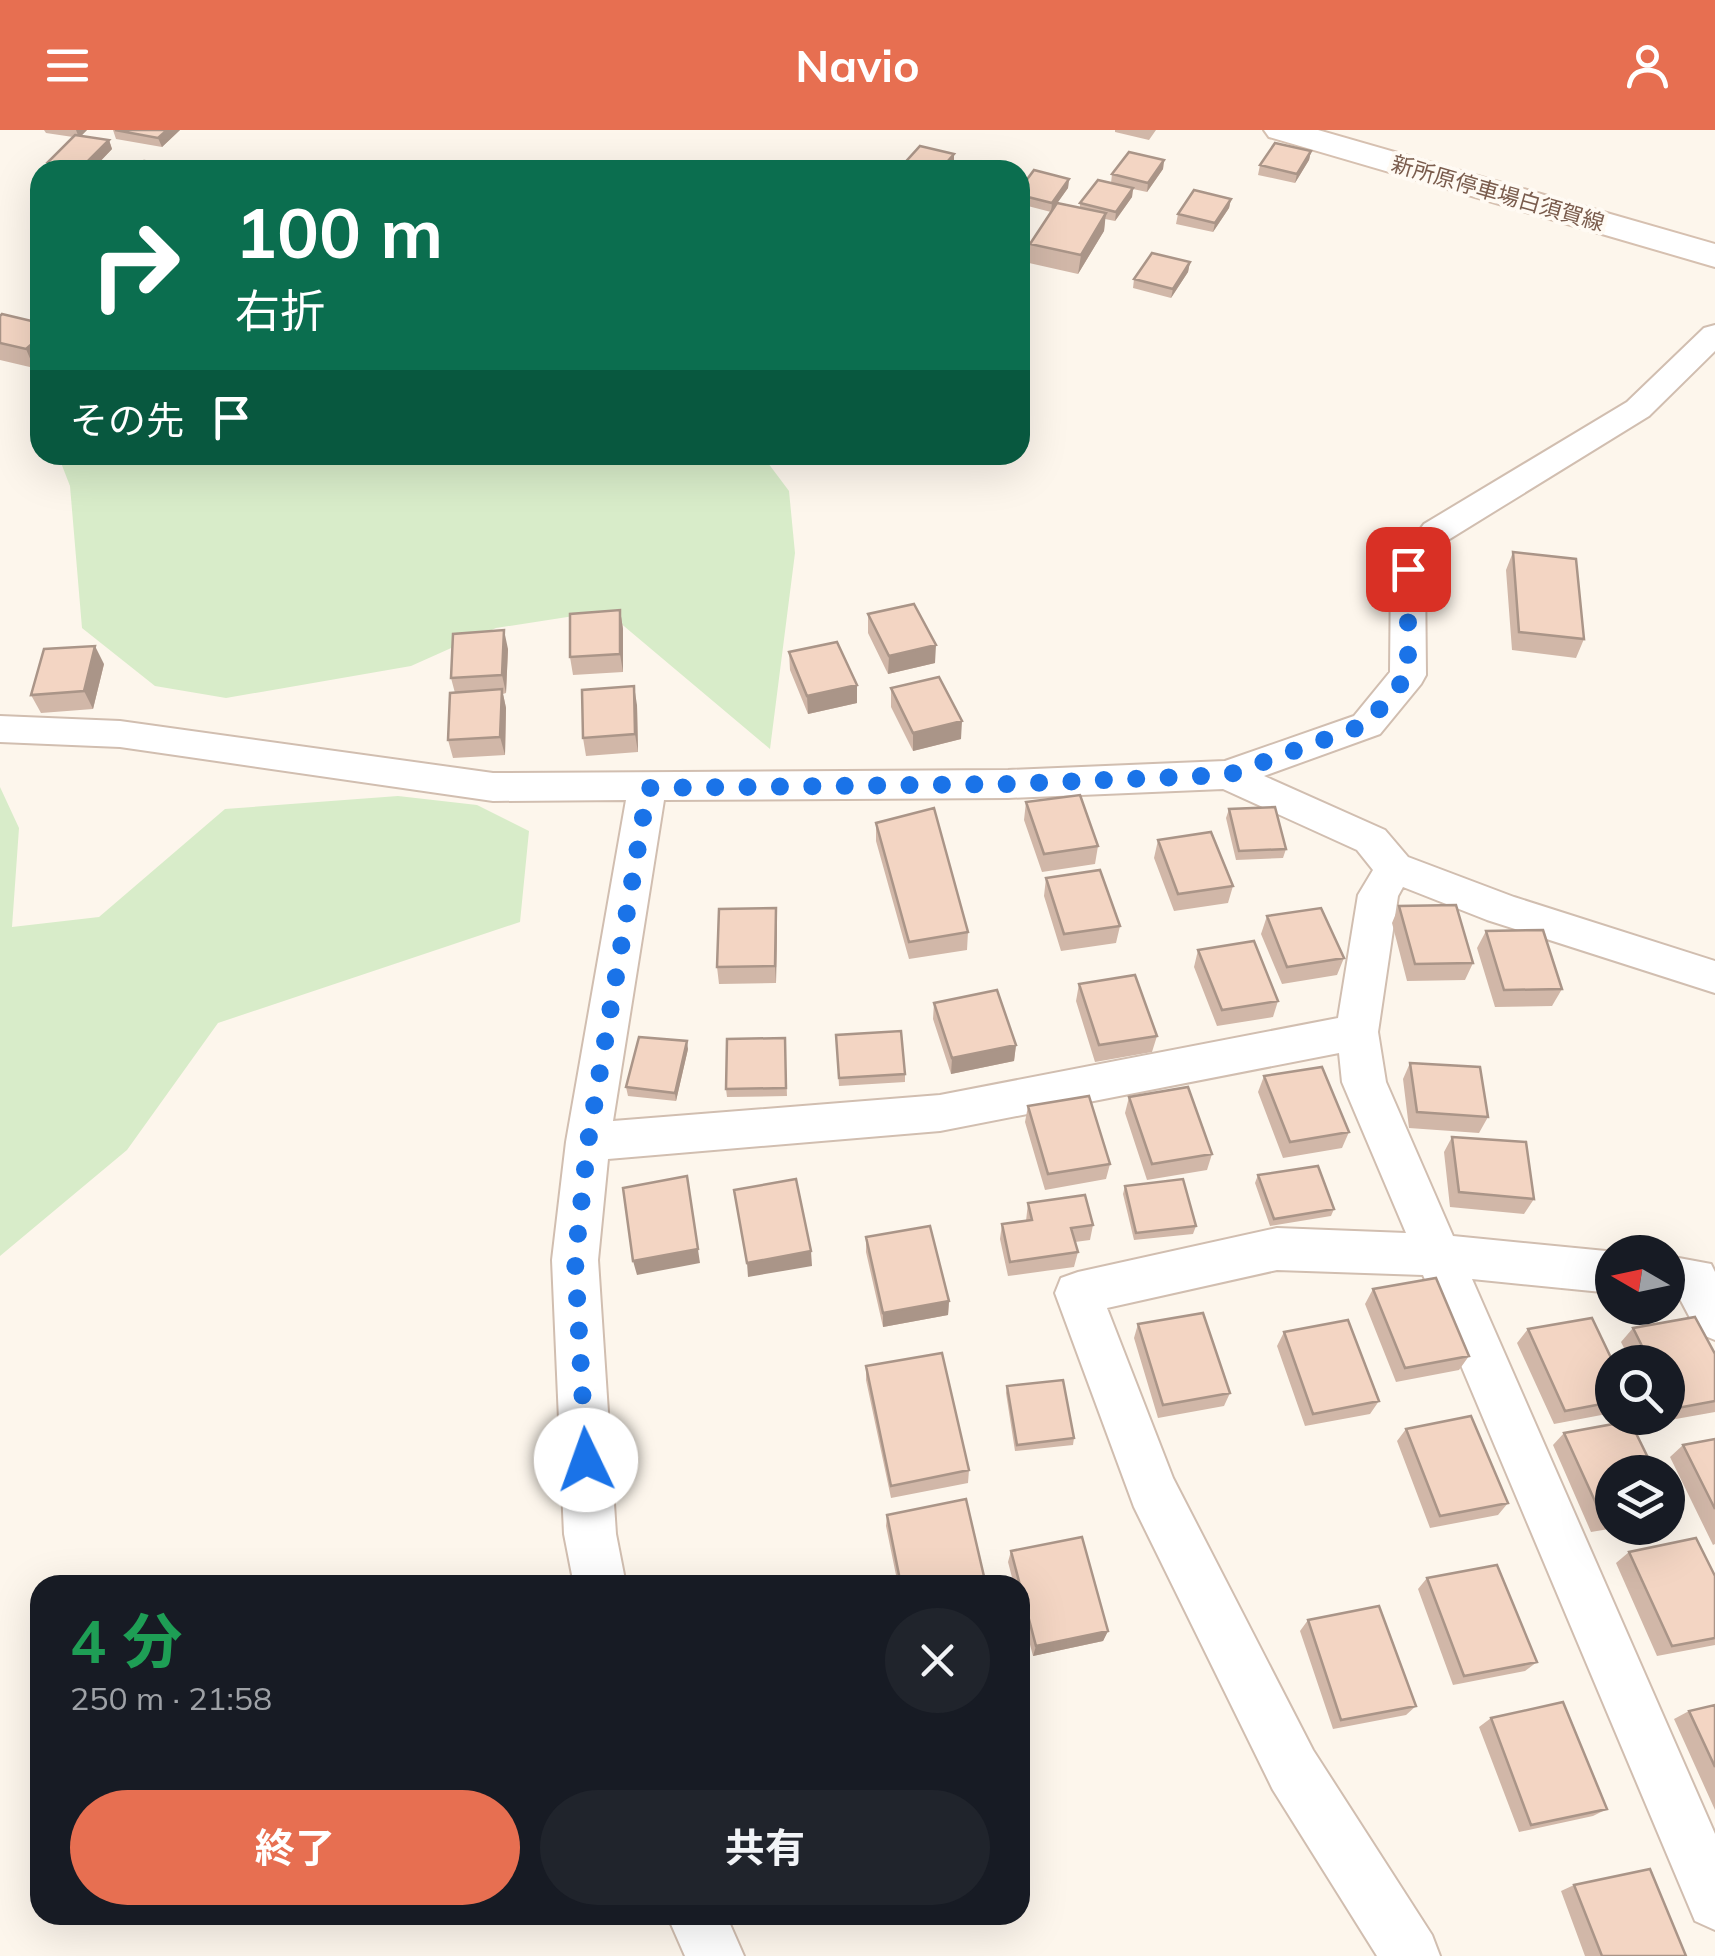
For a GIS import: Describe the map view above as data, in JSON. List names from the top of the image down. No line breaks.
{"streets":{"main road":["新所原停車場白須賀線"]},"north":"left","page":{"header":"Navio","turn":["100 m","右折"],"then":"その先","heading":["4 分","250 m · 21:58"],"buttons":["終了","共有"]}}
